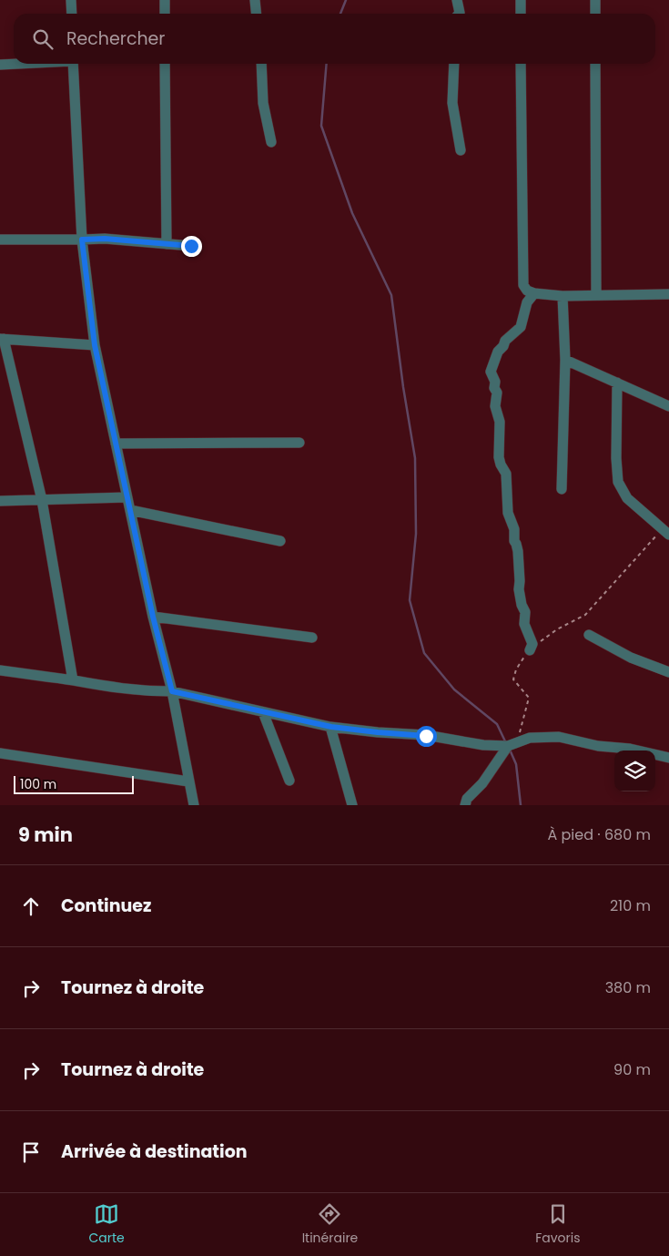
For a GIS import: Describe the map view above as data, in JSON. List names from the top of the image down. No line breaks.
{"scale_bar":"100 m","page":{"search":"Rechercher","scale":"100 m","heading":["9 min","À pied · 680 m"],"list":[["Continuez","210 m"],["Tournez à droite","380 m"],["Tournez à droite","90 m"],"Arrivée à destination"],"nav":["Carte","Itinéraire","Favoris"]}}
